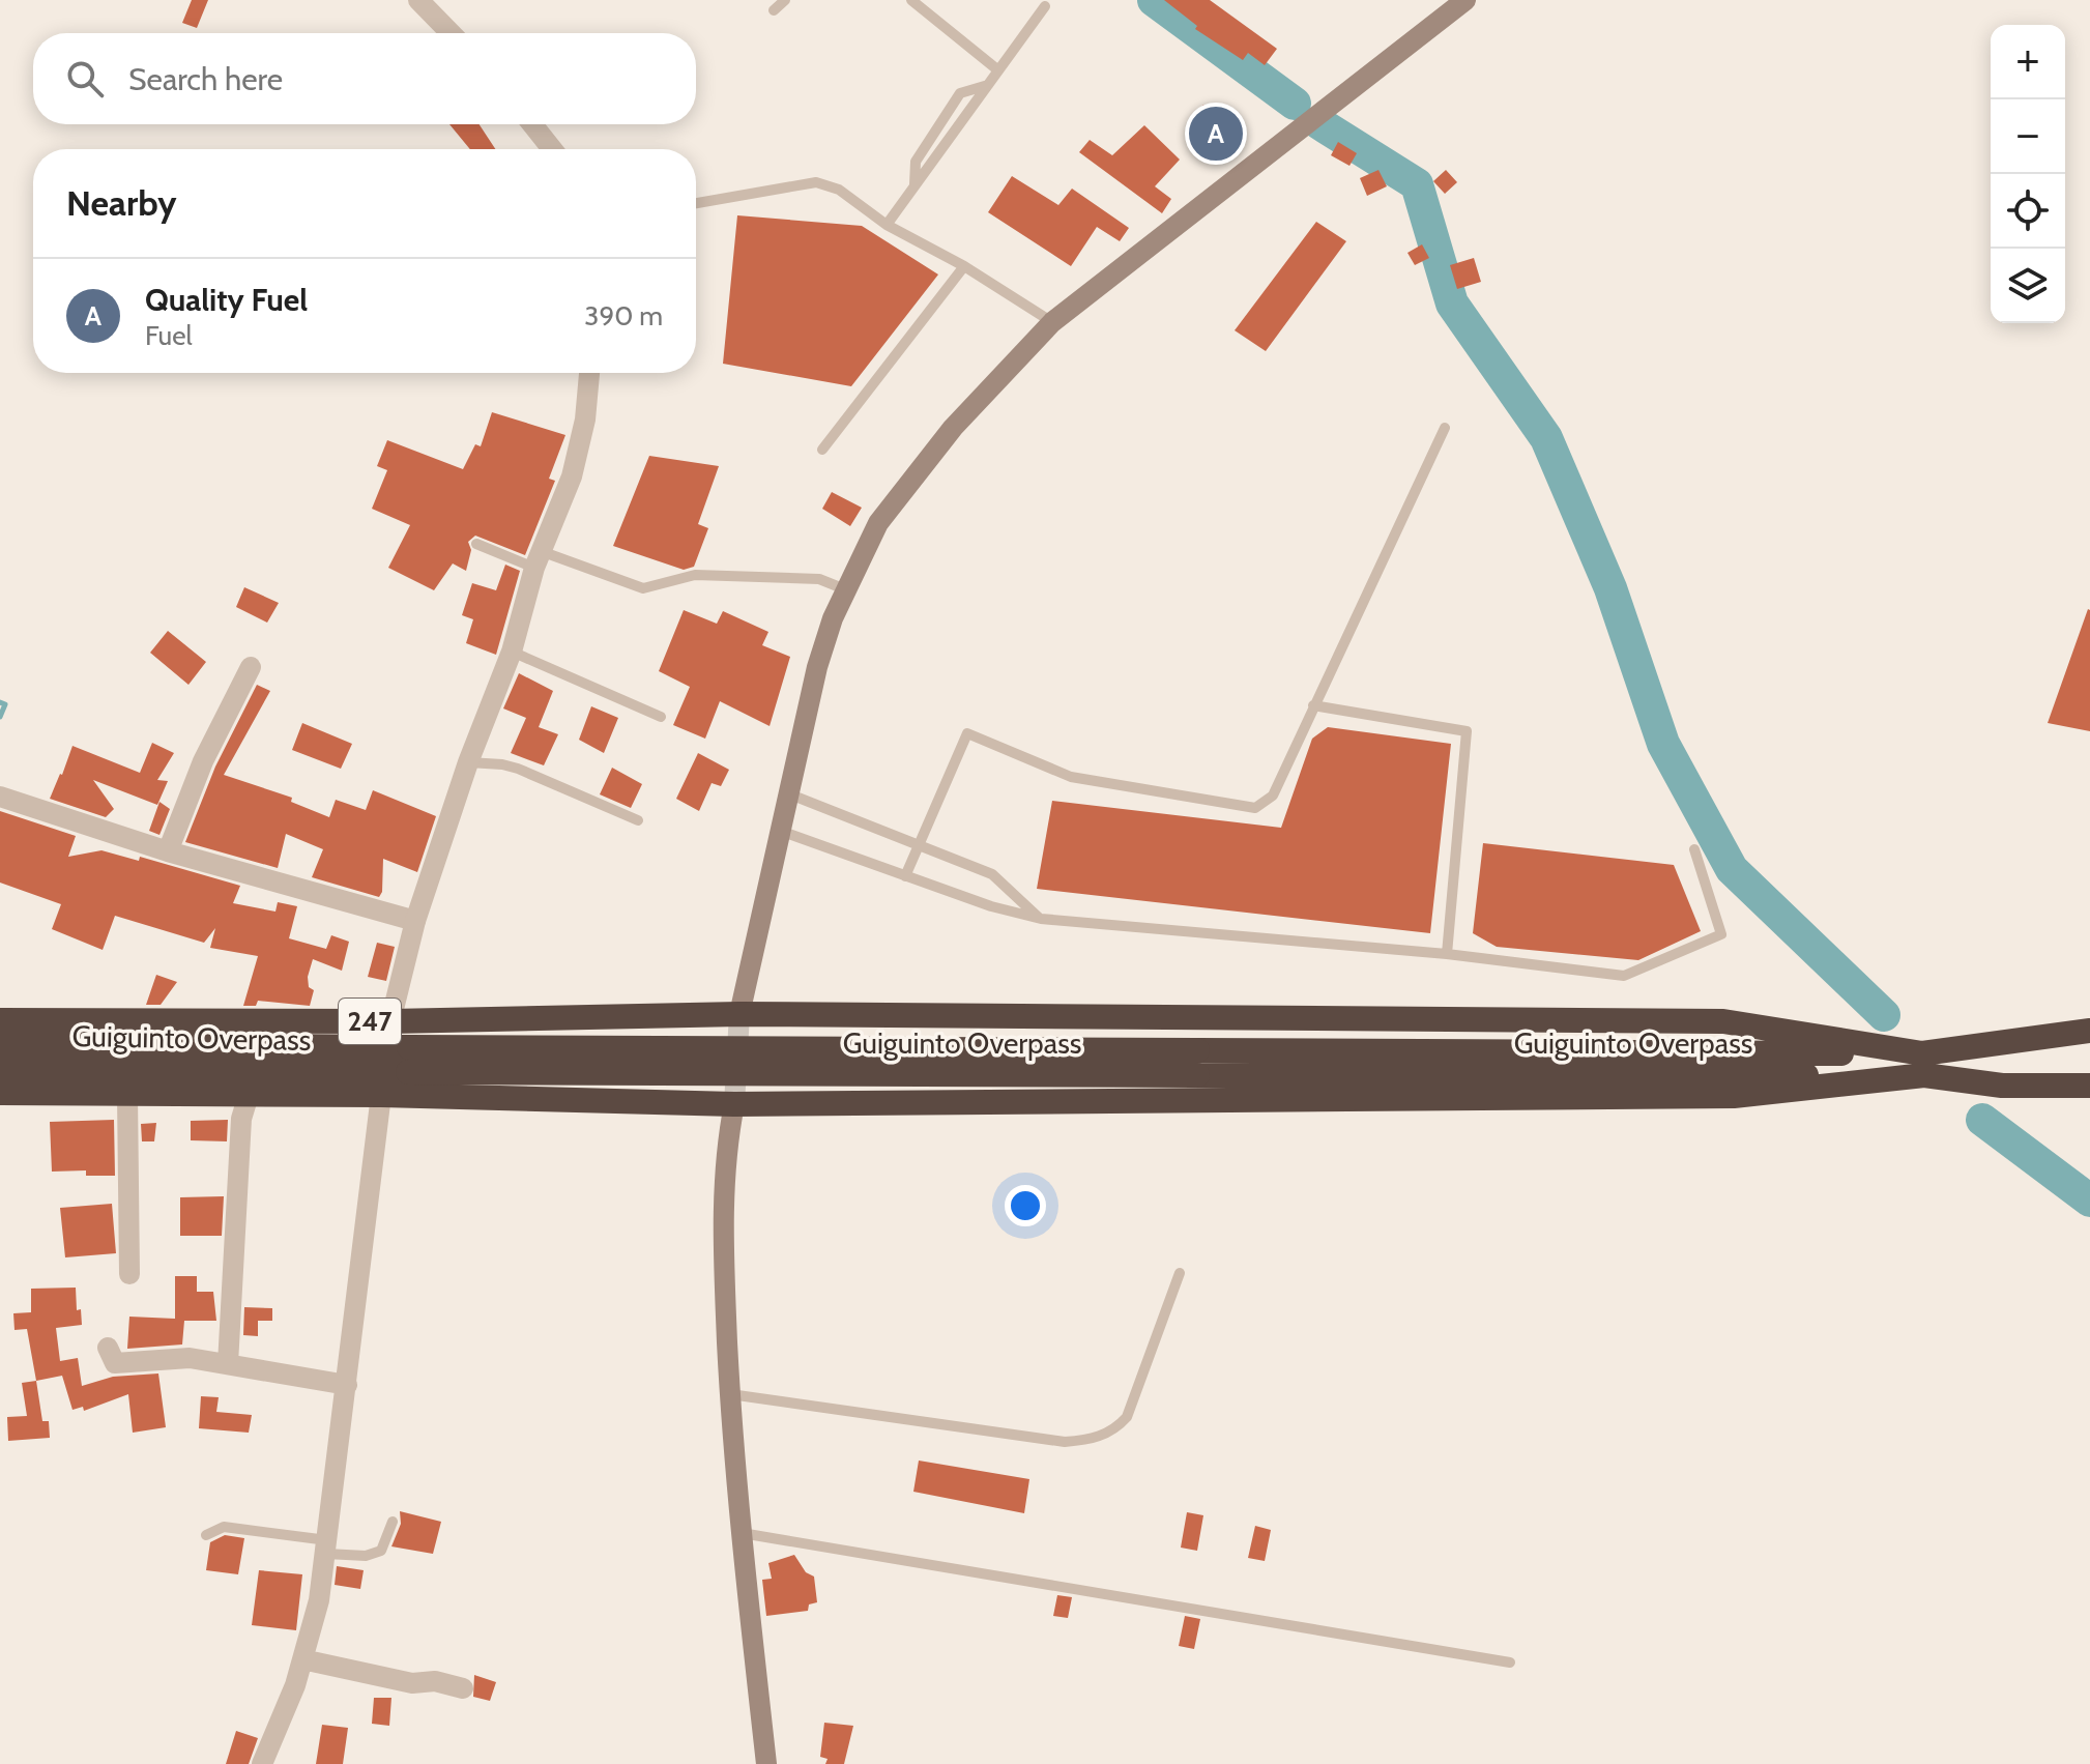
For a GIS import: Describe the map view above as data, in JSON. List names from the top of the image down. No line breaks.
{"streets":{"highway":["247","Guiguinto Overpass"]},"page":{"map_buttons":["+","−"],"search":"Search here","pins":"A","heading":"Nearby","list":[{"mark":"A","name":"Quality Fuel","note":"Fuel","value":"390 m"}]}}
